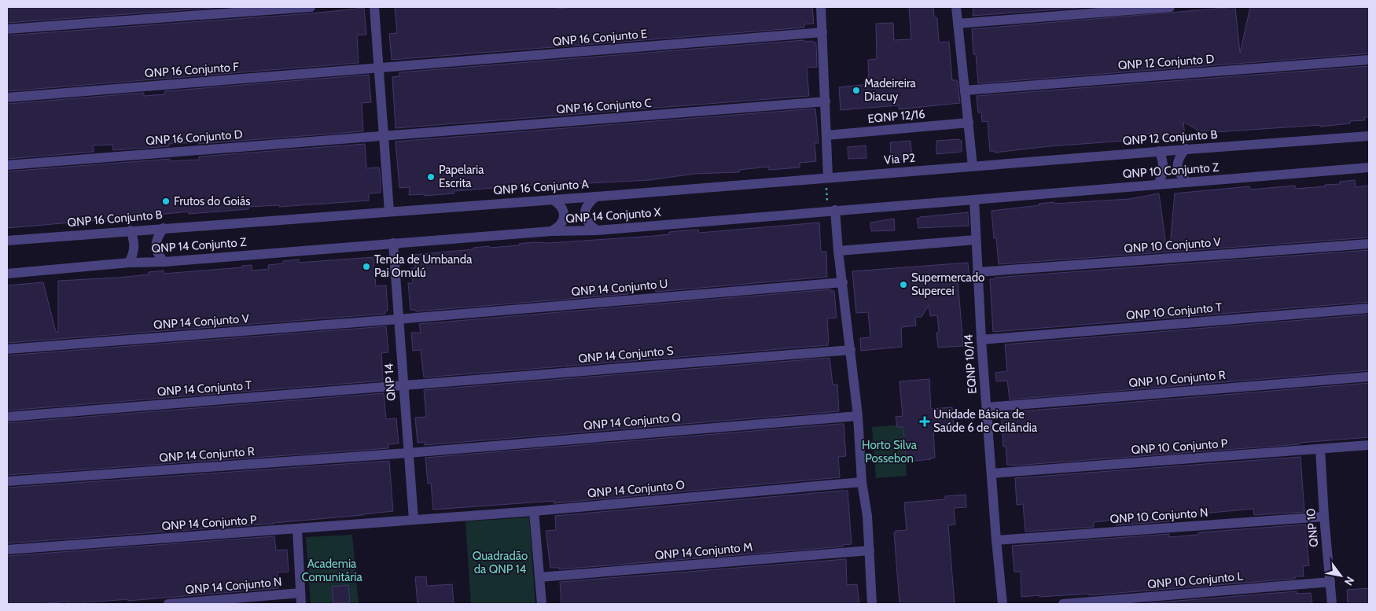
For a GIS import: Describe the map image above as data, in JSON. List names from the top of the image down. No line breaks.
{"streets":{"street":["QNP 16 Conjunto E","QNP 12 Conjunto D","QNP 16 Conjunto F","QNP 16 Conjunto C","EQNP 12/16","QNP 16 Conjunto D","QNP 12 Conjunto B","Via P2","QNP 10 Conjunto Z","QNP 16 Conjunto A","QNP 14 Conjunto X","QNP 16 Conjunto B","QNP 14 Conjunto Z","QNP 10 Conjunto V","QNP 14 Conjunto U","QNP 10 Conjunto T","QNP 14 Conjunto V","QNP 14 Conjunto S","EQNP 10/14","QNP 10 Conjunto R","QNP 14","QNP 14 Conjunto T","QNP 14 Conjunto Q","QNP 10 Conjunto P","QNP 14 Conjunto R","QNP 14 Conjunto O","QNP 10 Conjunto N","QNP 14 Conjunto P","QNP 10","QNP 14 Conjunto M","QNP 10 Conjunto L","QNP 14 Conjunto N"]},"crossings":[["QNP 16 Conjunto E","QNP 16 Conjunto F"],["QNP 16 Conjunto C","QNP 16 Conjunto D"],["QNP 12 Conjunto B","Via P2"],["Via P2","QNP 16 Conjunto A"],["QNP 10 Conjunto Z","EQNP 10/14"],["QNP 16 Conjunto A","QNP 16 Conjunto B"],["QNP 14 Conjunto X","QNP 14 Conjunto Z"],["QNP 14 Conjunto X","QNP 14"],["QNP 14 Conjunto Z","QNP 14"],["QNP 10 Conjunto V","EQNP 10/14"],["QNP 14 Conjunto U","QNP 14 Conjunto V"],["QNP 14 Conjunto U","QNP 14"],["QNP 10 Conjunto T","EQNP 10/14"],["QNP 14 Conjunto V","QNP 14"],["QNP 14 Conjunto S","QNP 14"],["QNP 14 Conjunto S","QNP 14 Conjunto T"],["EQNP 10/14","QNP 10 Conjunto R"],["EQNP 10/14","QNP 10 Conjunto P"],["EQNP 10/14","QNP 10 Conjunto N"],["QNP 14","QNP 14 Conjunto T"],["QNP 14","QNP 14 Conjunto Q"],["QNP 14","QNP 14 Conjunto R"],["QNP 14","QNP 14 Conjunto O"],["QNP 14","QNP 14 Conjunto P"],["QNP 14 Conjunto Q","QNP 14 Conjunto R"],["QNP 10 Conjunto P","QNP 10"],["QNP 14 Conjunto O","QNP 14 Conjunto P"],["QNP 10 Conjunto N","QNP 10"],["QNP 10","QNP 10 Conjunto L"]],"parks":["Horto Silva Possebon","Quadradão da QNP 14","Academia Comunitária"],"places":{"other":["Madeireira Diacuy","Papelaria Escrita","Frutos do Goiás","Tenda de Umbanda Pai Omulú","Supermercado Supercei"],"health":["Unidade Básica de Saúde 6 de Ceilândia"]},"north":"bottom right"}
